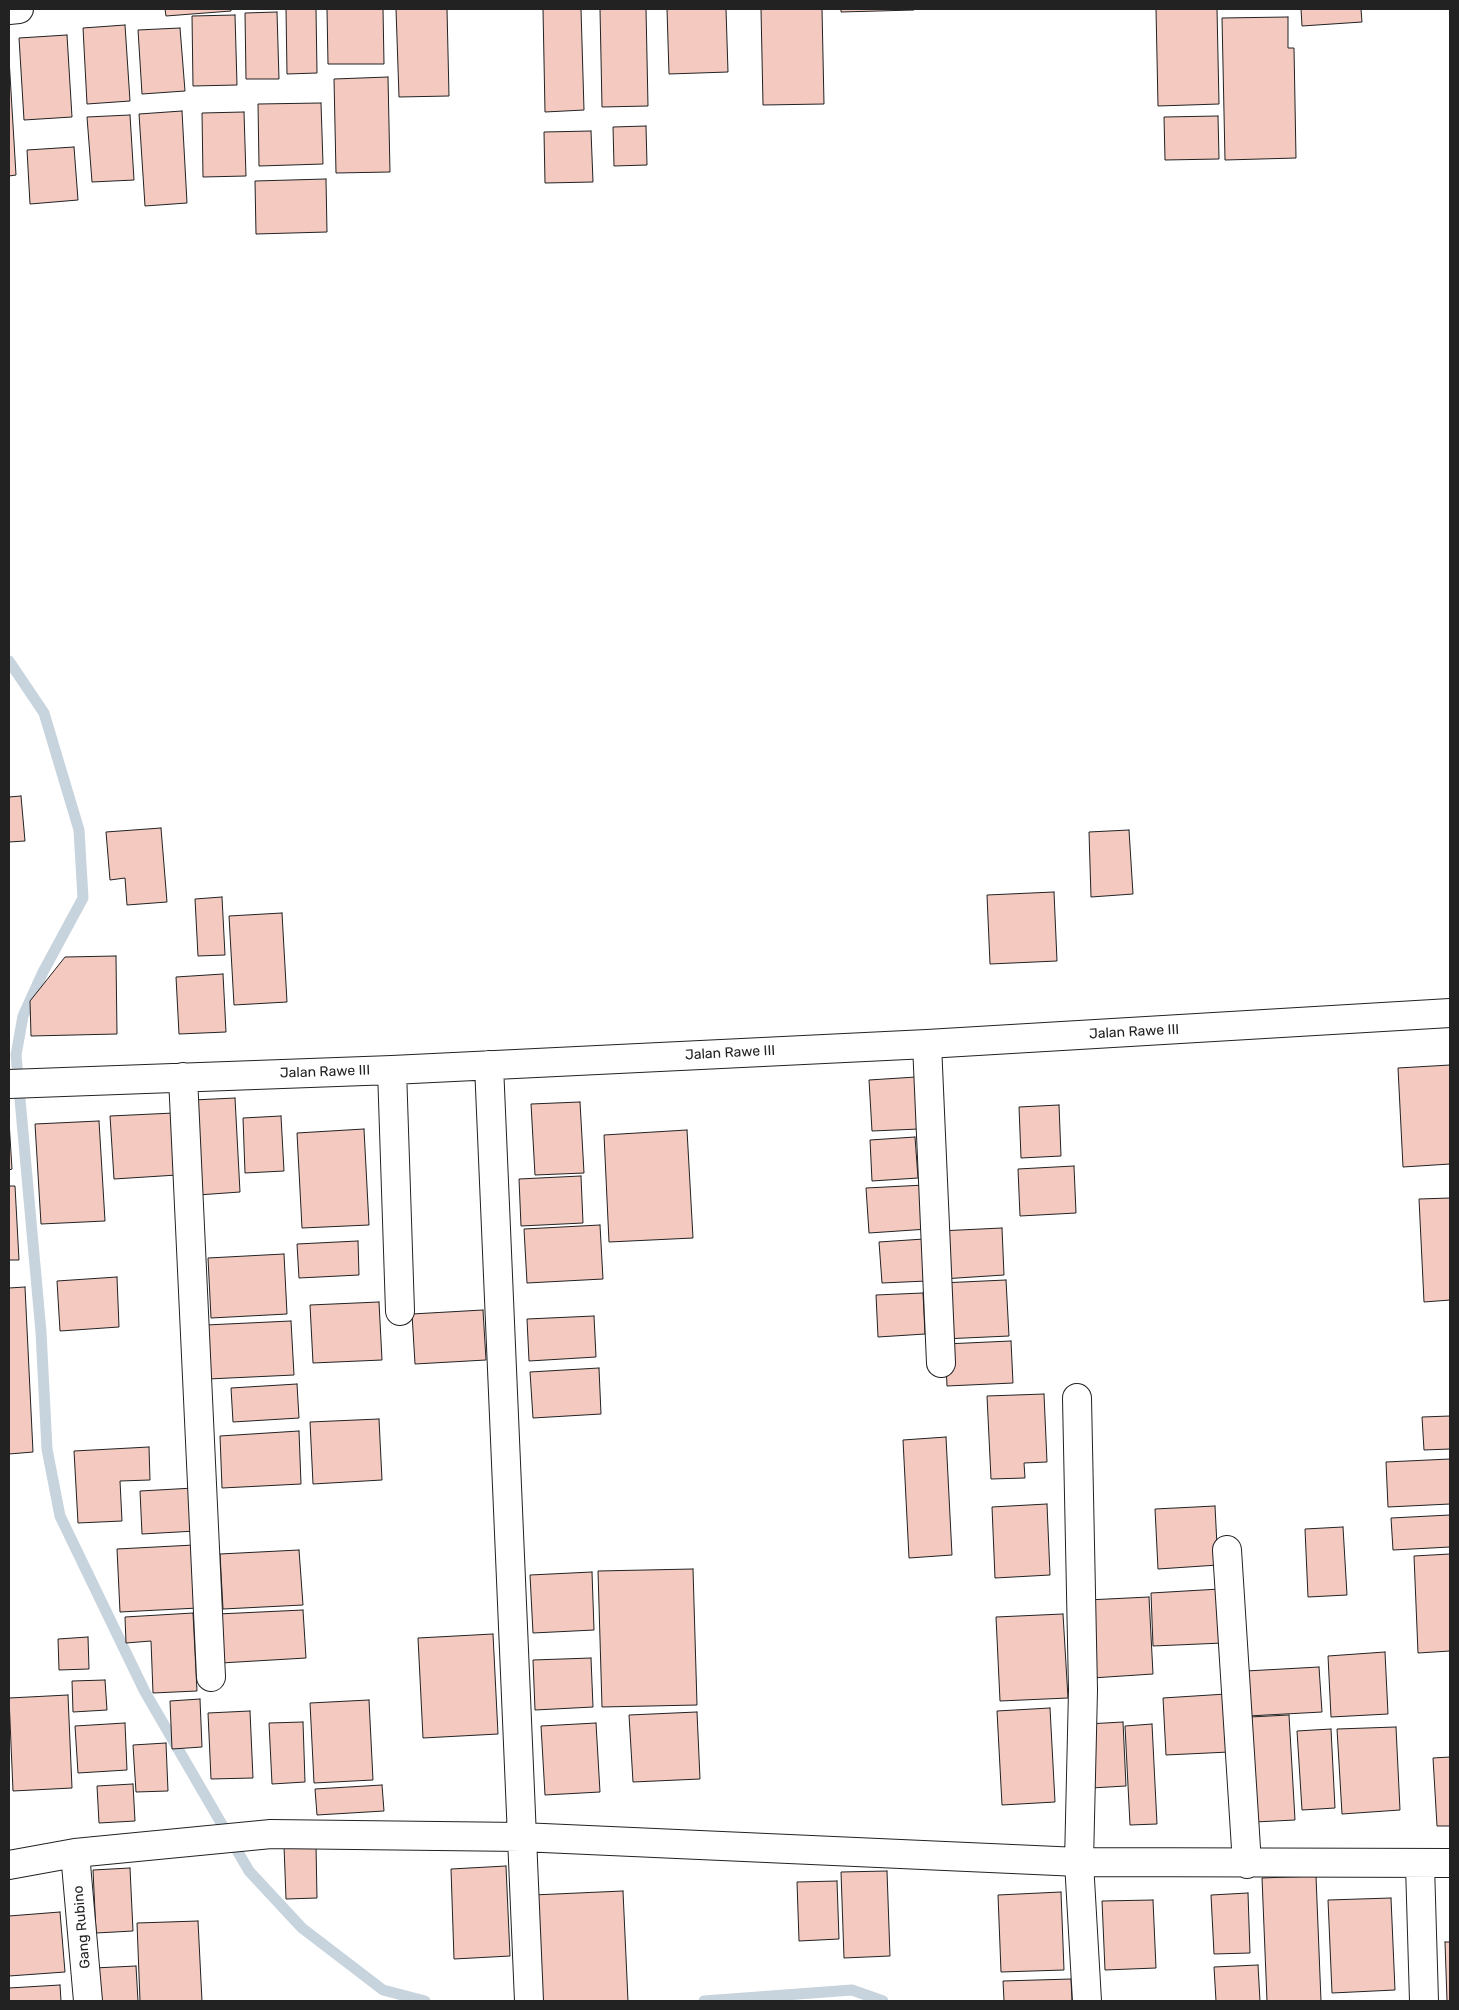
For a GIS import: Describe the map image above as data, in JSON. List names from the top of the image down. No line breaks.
{"streets":{"street":["Jalan Rawe III","Gang Rubino"]}}
